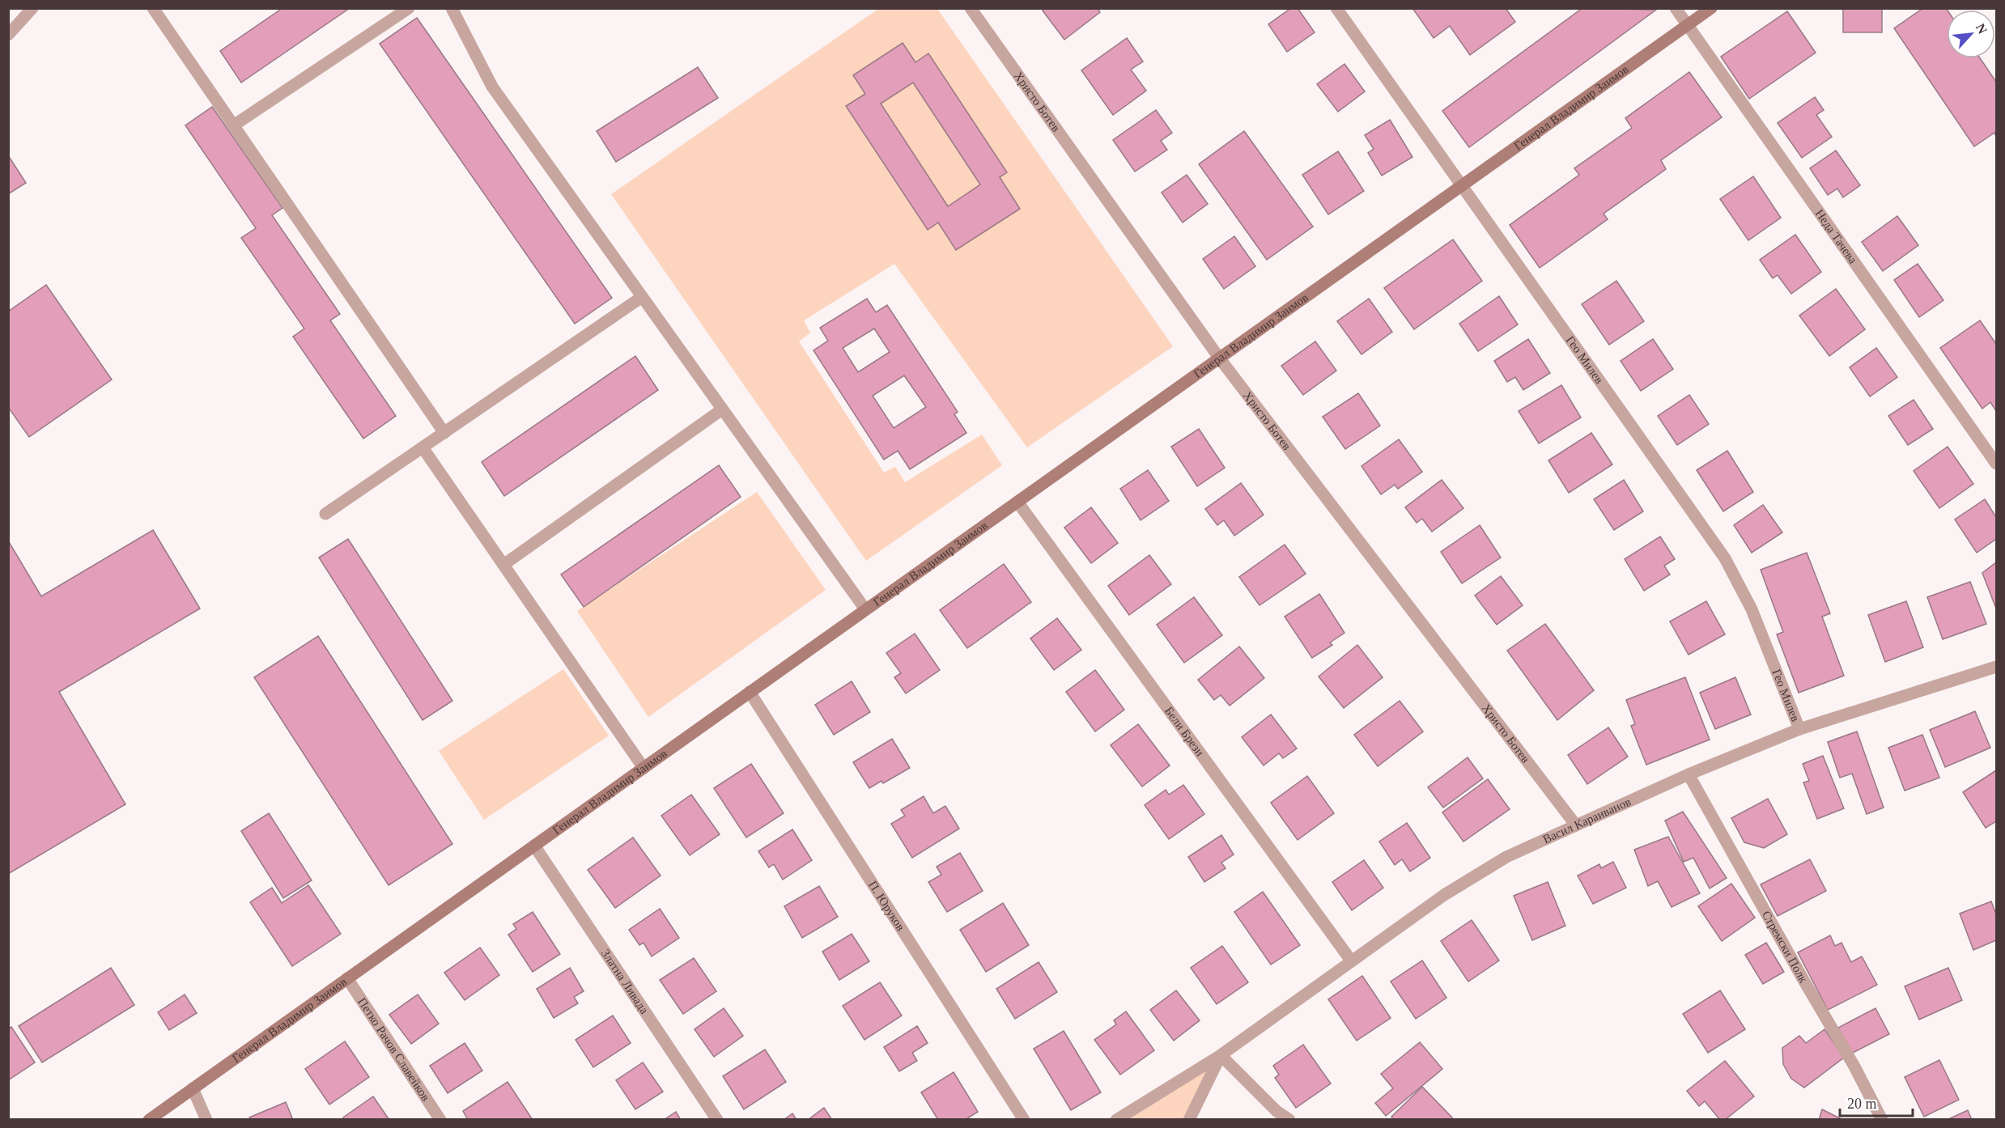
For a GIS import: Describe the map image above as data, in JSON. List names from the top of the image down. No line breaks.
{"streets":{"street":["Христо Ботев","Генерал Владимир Заимов","Неда Тачева","Гео Милев","Бели Брези","Васил Караиванов","П. Юруков","Стремски Полк","Златна Ливада","Петко Рачов Славейков"]},"crossings":[["Христо Ботев","Генерал Владимир Заимов"],["Христо Ботев","Васил Караиванов"],["Генерал Владимир Заимов","Неда Тачева"],["Генерал Владимир Заимов","Гео Милев"],["Генерал Владимир Заимов","Бели Брези"],["Генерал Владимир Заимов","П. Юруков"],["Генерал Владимир Заимов","Златна Ливада"],["Генерал Владимир Заимов","Петко Рачов Славейков"],["Гео Милев","Васил Караиванов"],["Бели Брези","Васил Караиванов"],["Васил Караиванов","Стремски Полк"]],"scale_bar":"20 m","north":"top right"}
